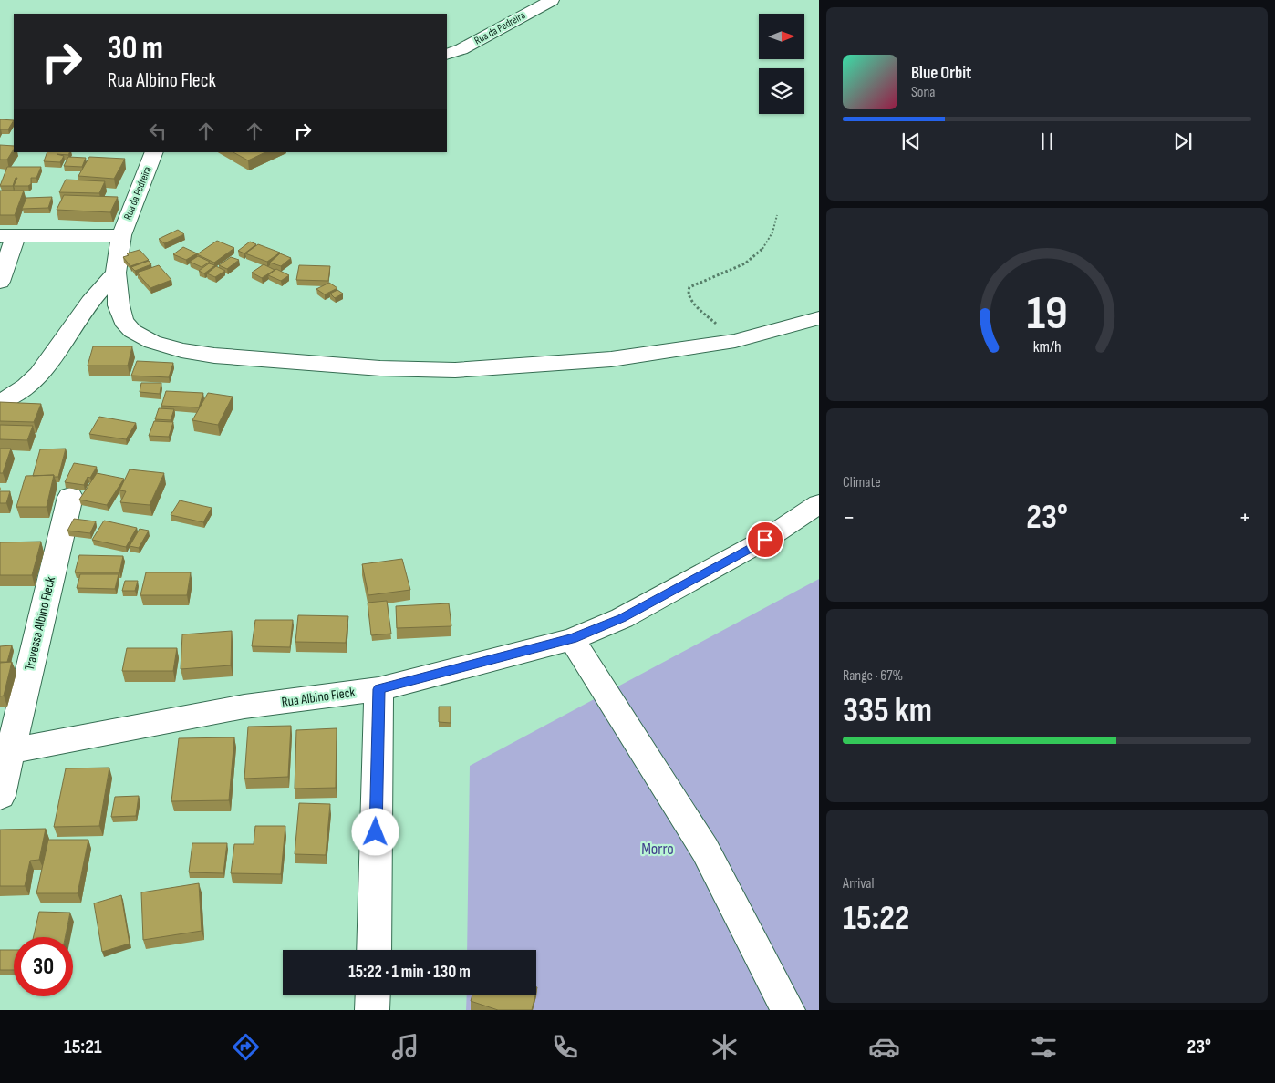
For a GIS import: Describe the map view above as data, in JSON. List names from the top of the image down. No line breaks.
{"streets":{"street":["Rua da Pedreira","Travessa Albino Fleck","Rua Albino Fleck"]},"crossings":[["Travessa Albino Fleck","Rua Albino Fleck"]],"parks":["Morro"],"north":"right","page":{"turn":["30 m","Rua Albino Fleck"],"song":["Blue Orbit","Sona"],"tile":["Climate",["Range · 67%","335 km"],["Arrival","15:22"]],"heat":["−","23°","+"],"limit":"30","trip":"15:22 · 1 min · 130 m","tabs":["15:21","23°"],"gauge":["19","km/h"]}}
